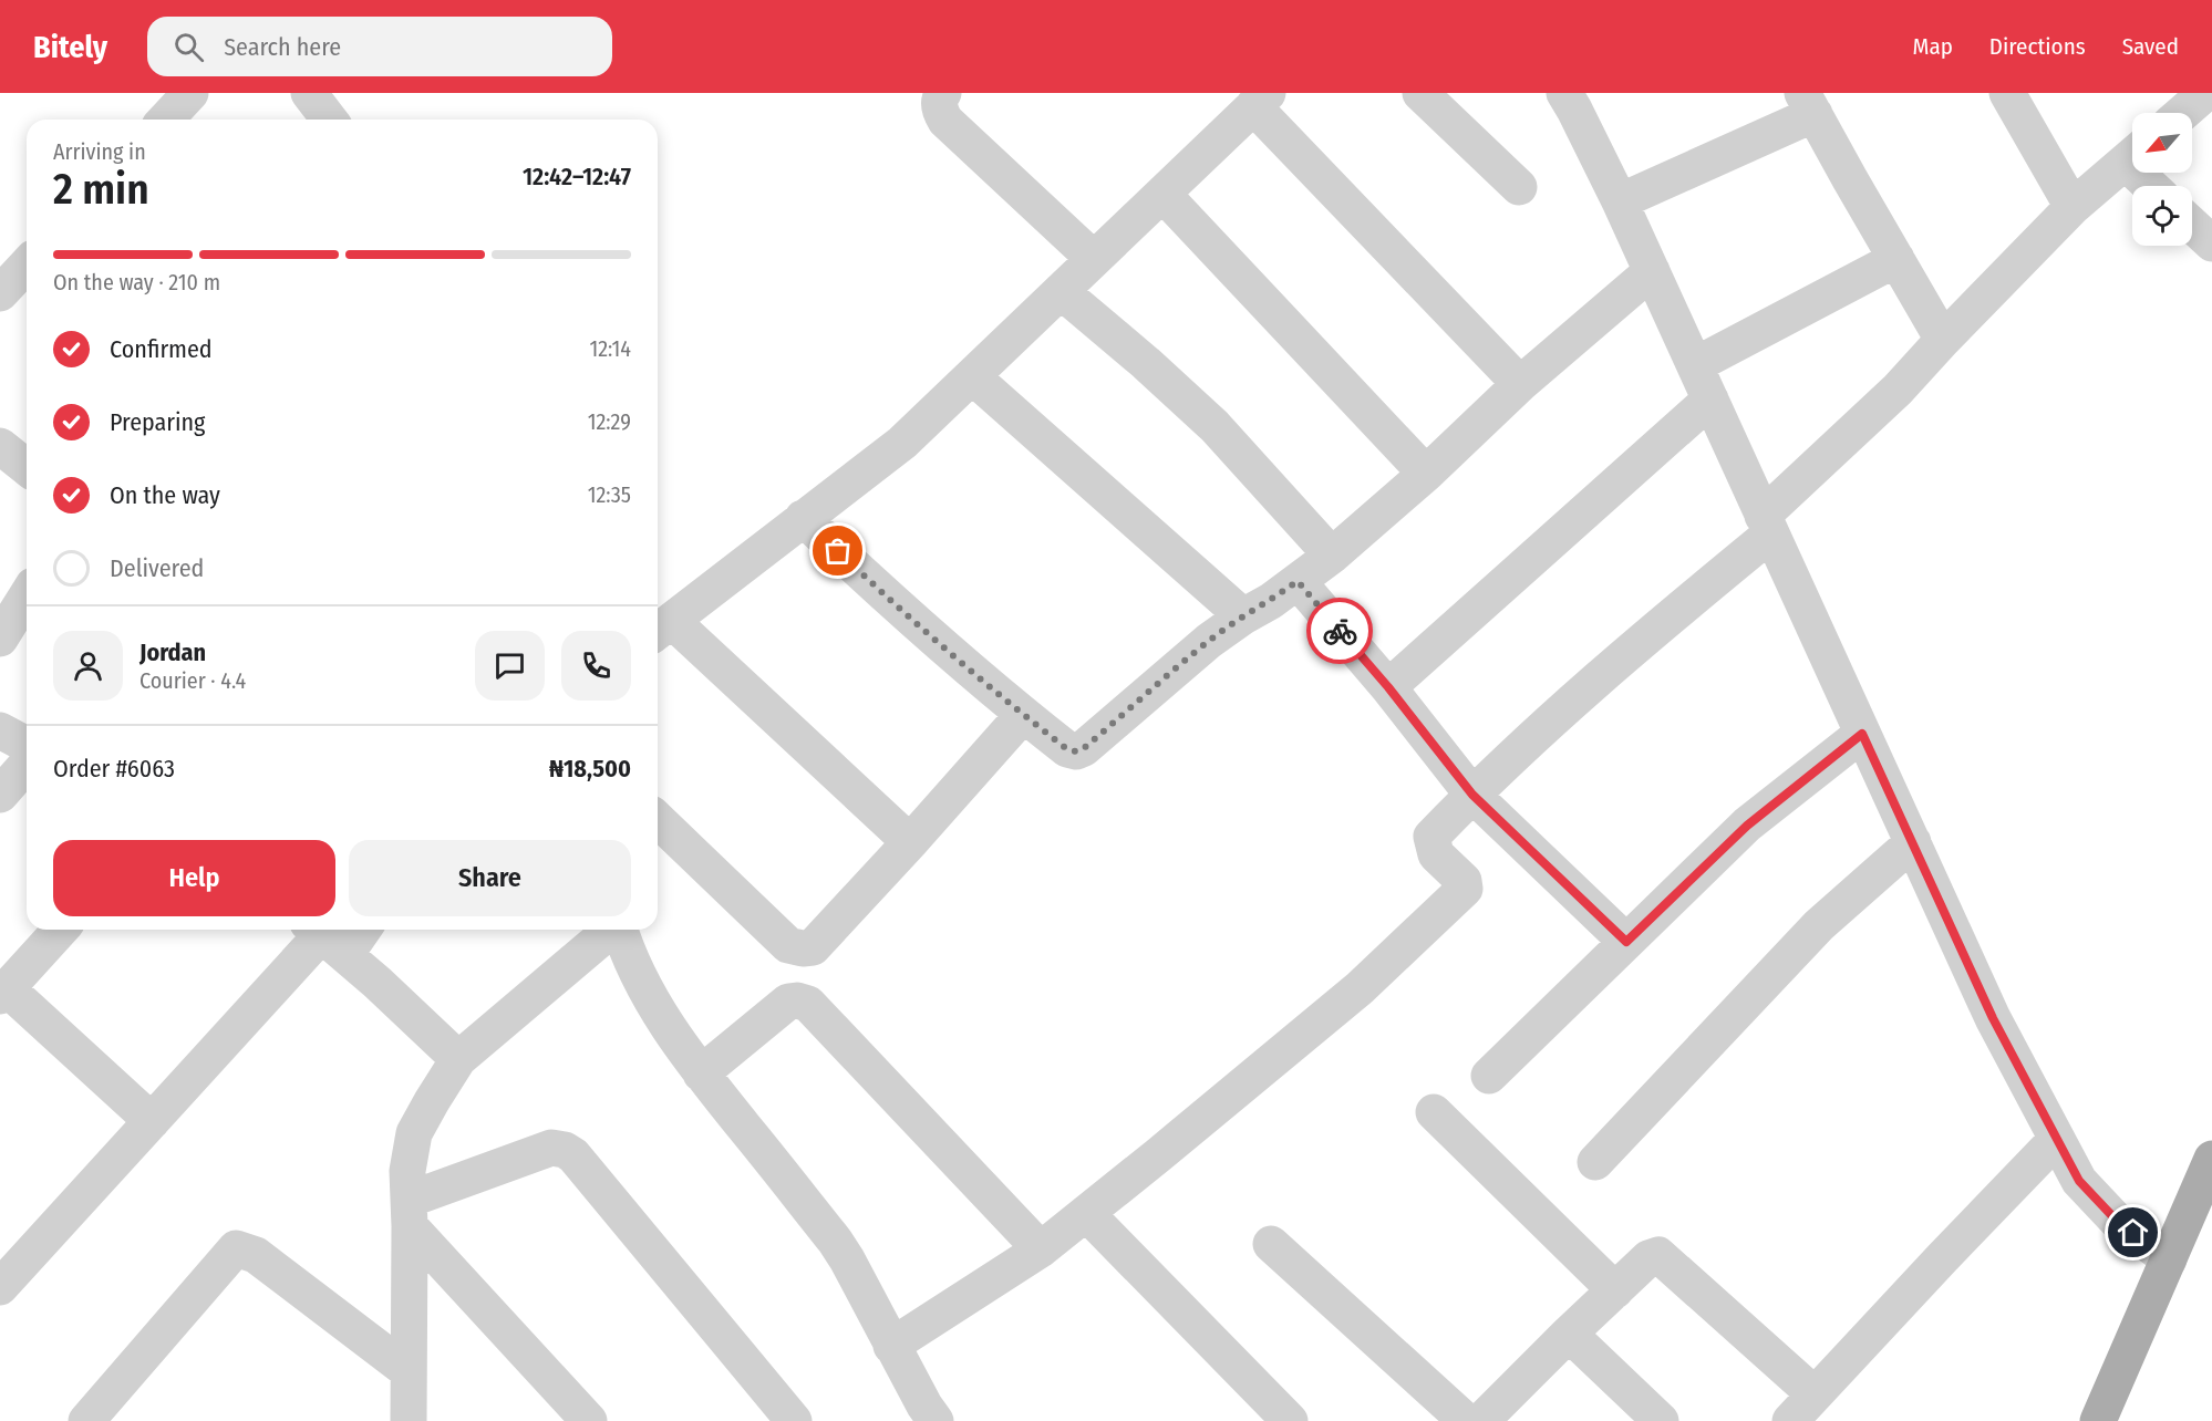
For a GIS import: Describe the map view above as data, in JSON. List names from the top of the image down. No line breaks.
{"north":"bottom left","page":{"header":"Bitely","search":"Search here","nav":["Map","Directions","Saved"],"heading":["2 min","Arriving in","12:42–12:47"],"panel":["Jordan","Courier · 4.4","Order #6063","₦18,500"],"bar":"On the way · 210 m","list":[["Confirmed","12:14"],["Preparing","12:29"],["On the way","12:35"],"Delivered"],"buttons":["Help","Share"]}}
